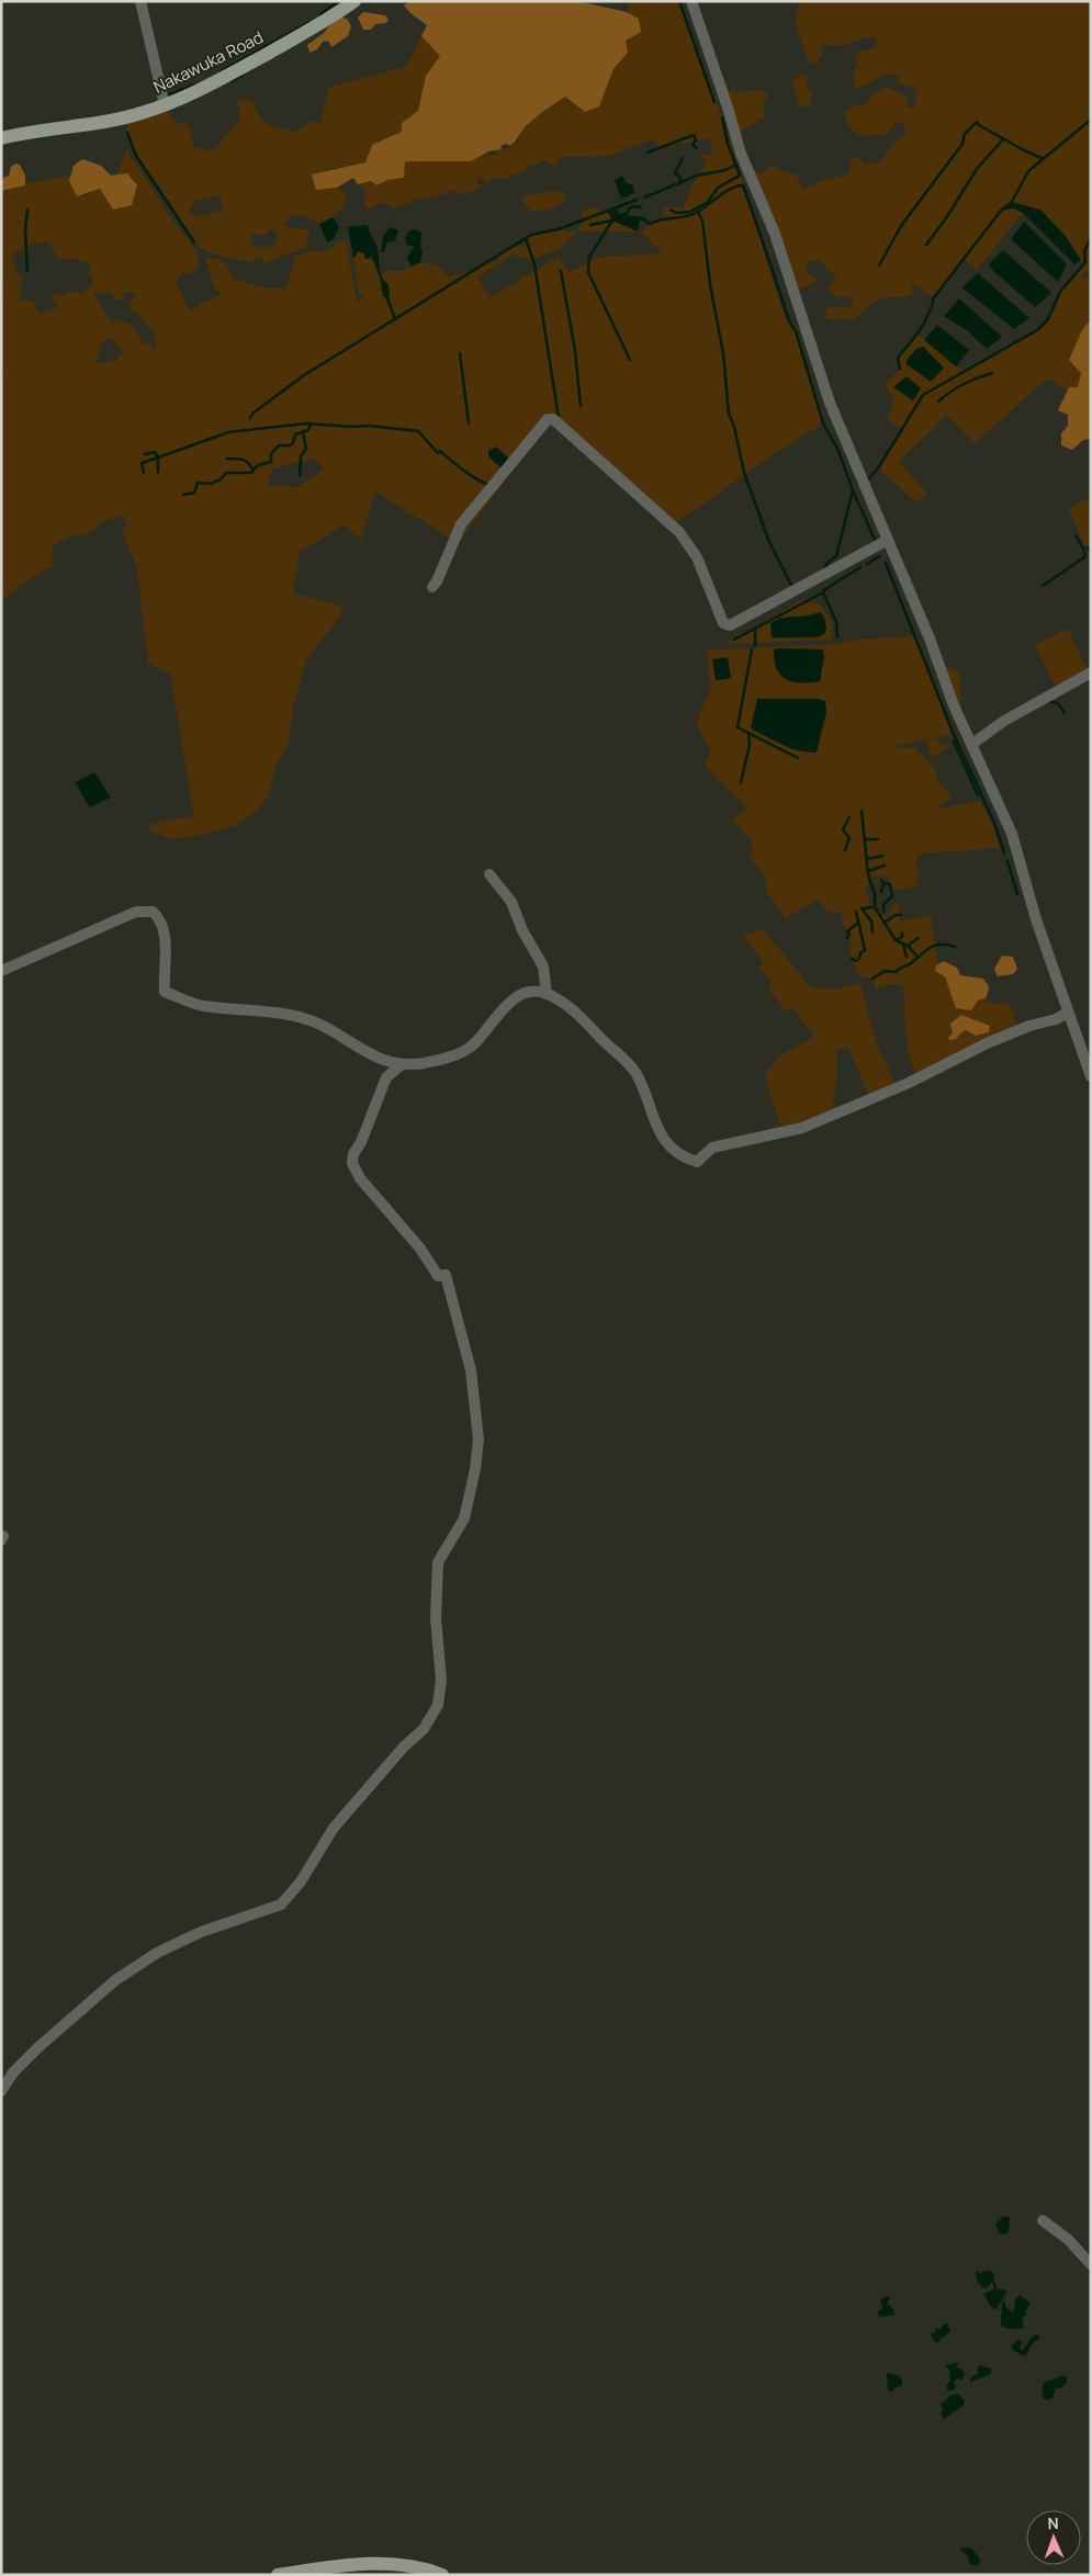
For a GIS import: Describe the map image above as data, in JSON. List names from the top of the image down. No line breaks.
{"streets":{"main road":["Nakawuka Road"]},"north":"top"}
